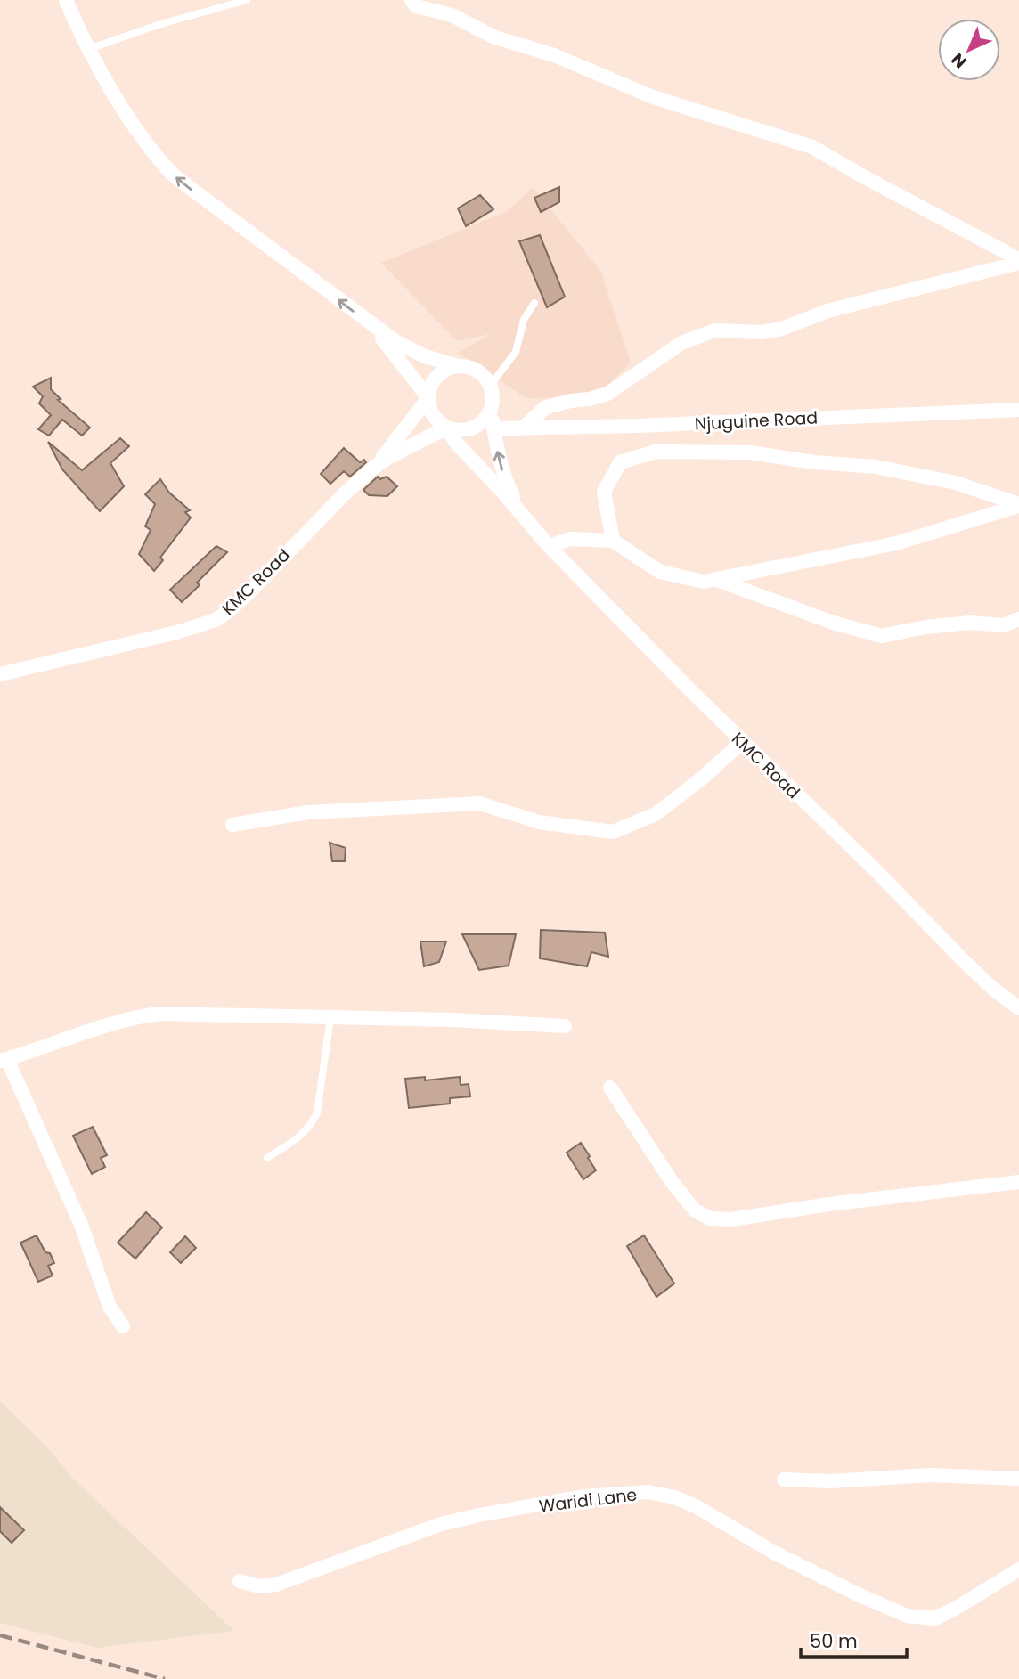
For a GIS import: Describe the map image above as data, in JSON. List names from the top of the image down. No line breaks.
{"streets":{"street":["Njuguine Road","KMC Road","Waridi Lane"]},"crossings":[["Njuguine Road","KMC Road"]],"scale_bar":"50 m","north":"bottom left"}
